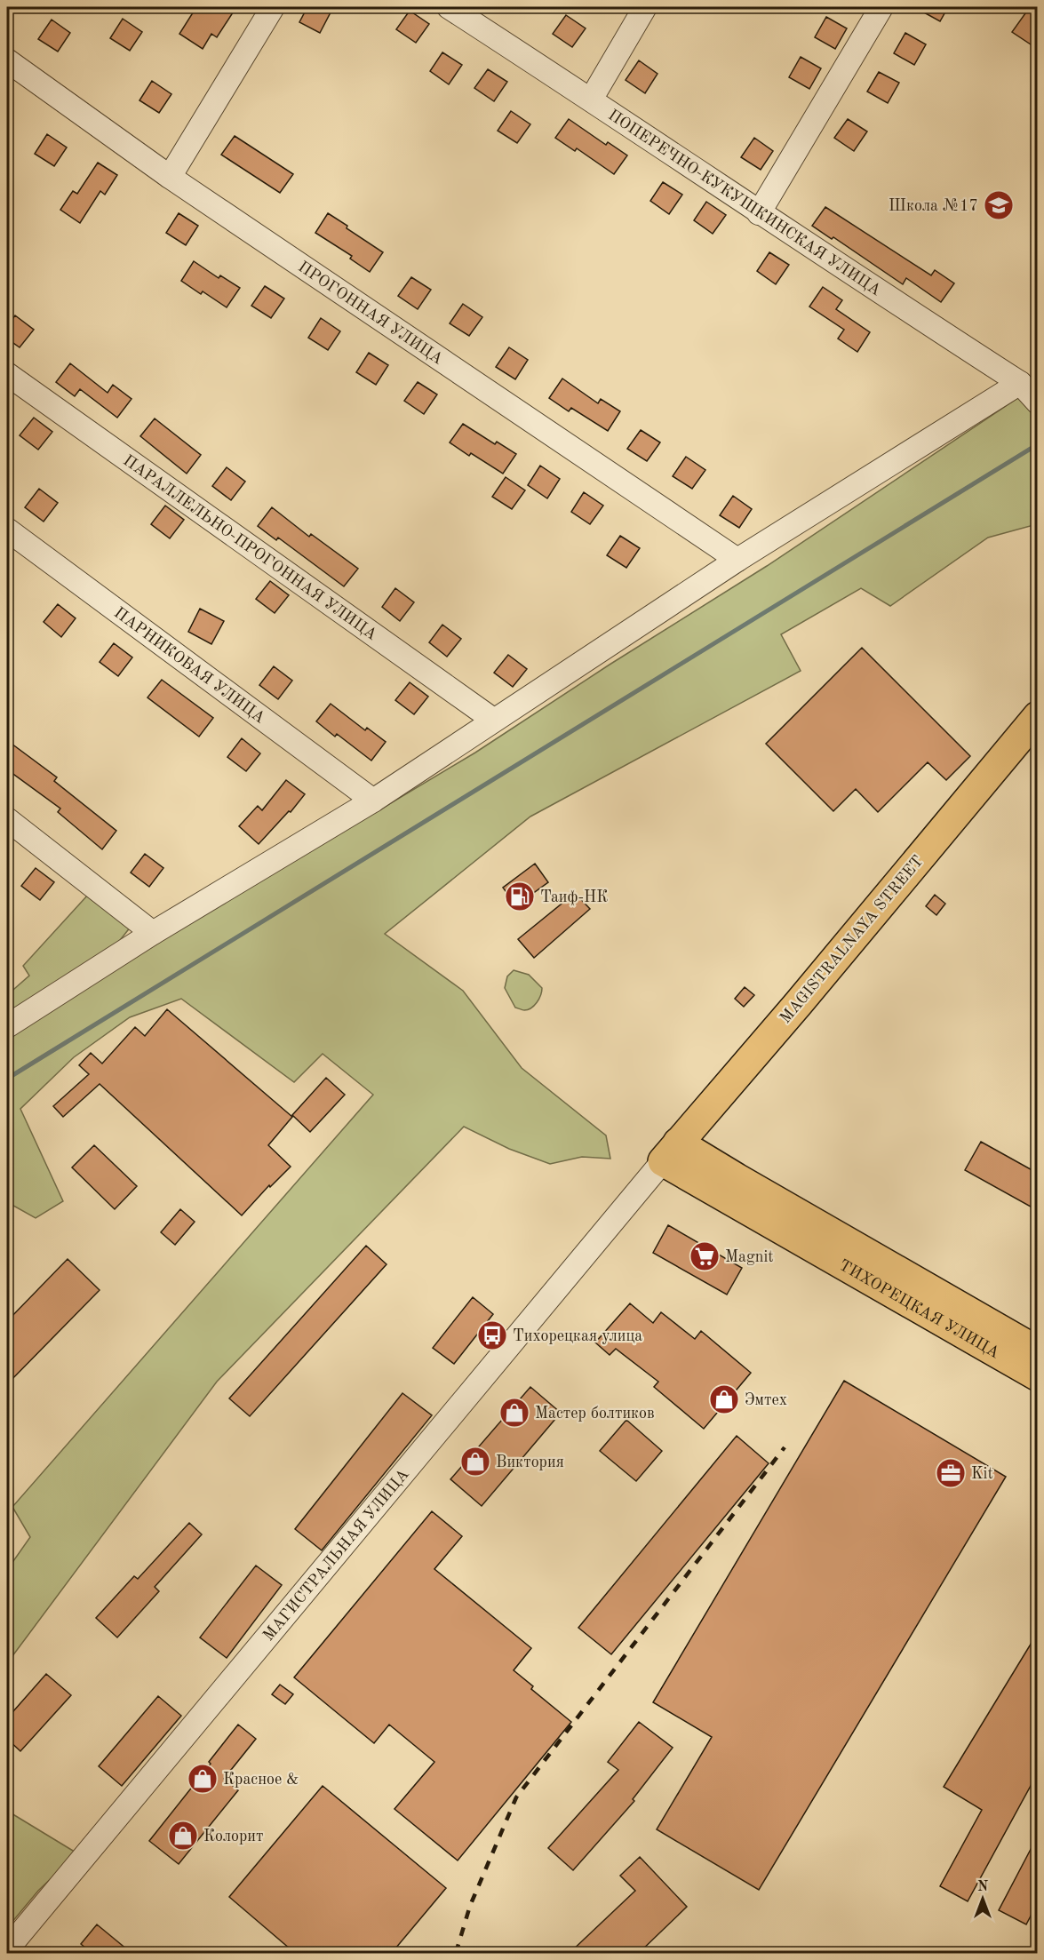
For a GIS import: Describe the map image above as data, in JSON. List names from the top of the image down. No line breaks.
{"streets":{"main road":["MAGISTRALNAYA STREET","ТИХОРЕЦКАЯ УЛИЦА"],"street":["ПОПЕРЕЧНО-КУКУШКИНСКАЯ УЛИЦА","ПРОГОННАЯ УЛИЦА","ПАРАЛЛЕЛЬНО-ПРОГОННАЯ УЛИЦА","ПАРНИКОВАЯ УЛИЦА","МАГИСТРАЛЬНАЯ УЛИЦА"]},"crossings":[["MAGISTRALNAYA STREET","ТИХОРЕЦКАЯ УЛИЦА"],["MAGISTRALNAYA STREET","МАГИСТРАЛЬНАЯ УЛИЦА"],["ТИХОРЕЦКАЯ УЛИЦА","МАГИСТРАЛЬНАЯ УЛИЦА"]],"places":{"school or university":["Школа №17"],"fuel station":["Таиф-НК"],"supermarket":["Magnit"],"bus stop":["Тихорецкая улица"],"shop":["Эмтех","Мастер болтиков","Виктория","Красное &","Колорит"],"office":["Kit"]},"north":"top"}
